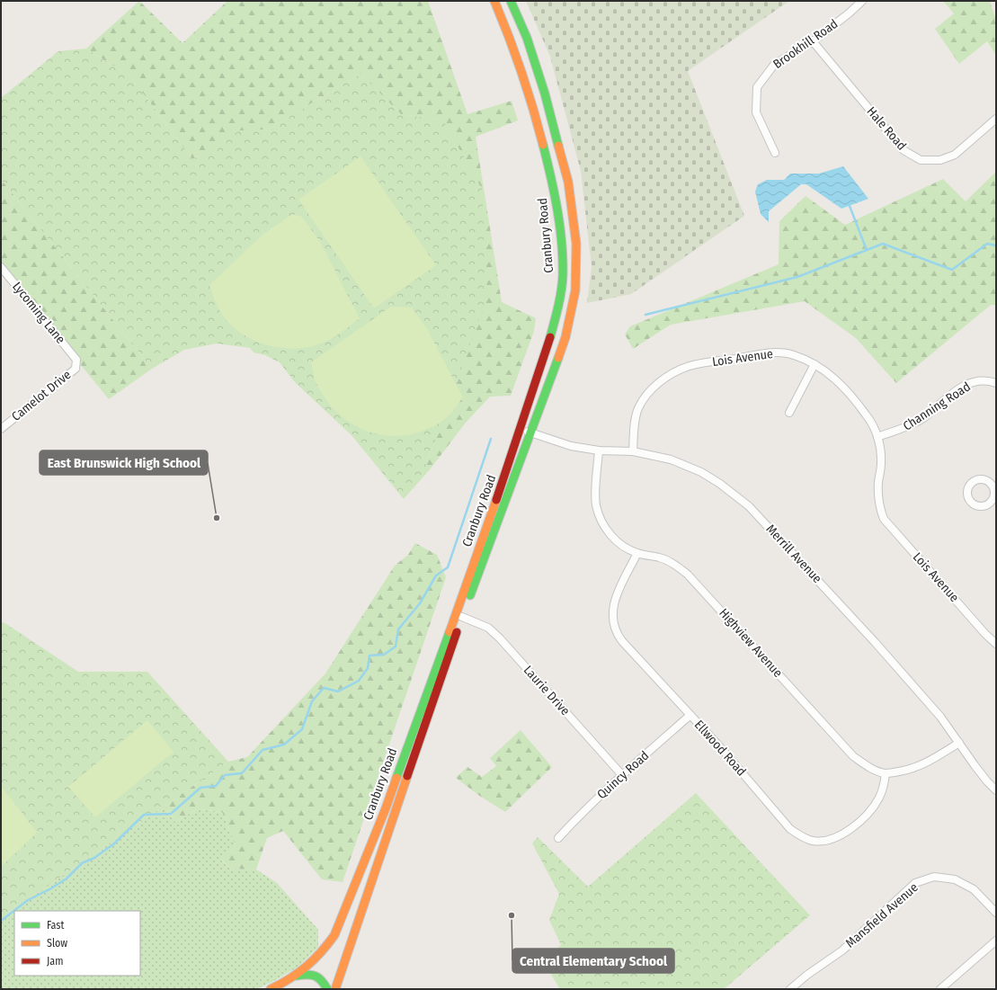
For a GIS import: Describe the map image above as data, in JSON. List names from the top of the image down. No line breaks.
{"streets":{"main road":["Cranbury Road"],"street":["Brookhill Road","Hale Road","Lycoming Lane","Lois Avenue","Camelot Drive","Channing Road","Merrill Avenue","Highview Avenue","Laurie Drive","Ellwood Road","Quincy Road","Mansfield Avenue"]},"crossings":[["Brookhill Road","Hale Road"],["Cranbury Road","Merrill Avenue"],["Cranbury Road","Laurie Drive"],["Lycoming Lane","Camelot Drive"],["Lois Avenue","Channing Road"],["Lois Avenue","Merrill Avenue"],["Merrill Avenue","Highview Avenue"],["Highview Avenue","Ellwood Road"],["Laurie Drive","Quincy Road"],["Ellwood Road","Quincy Road"]],"places":["East Brunswick High School","Central Elementary School"],"legend":["Fast","Slow","Jam"]}
